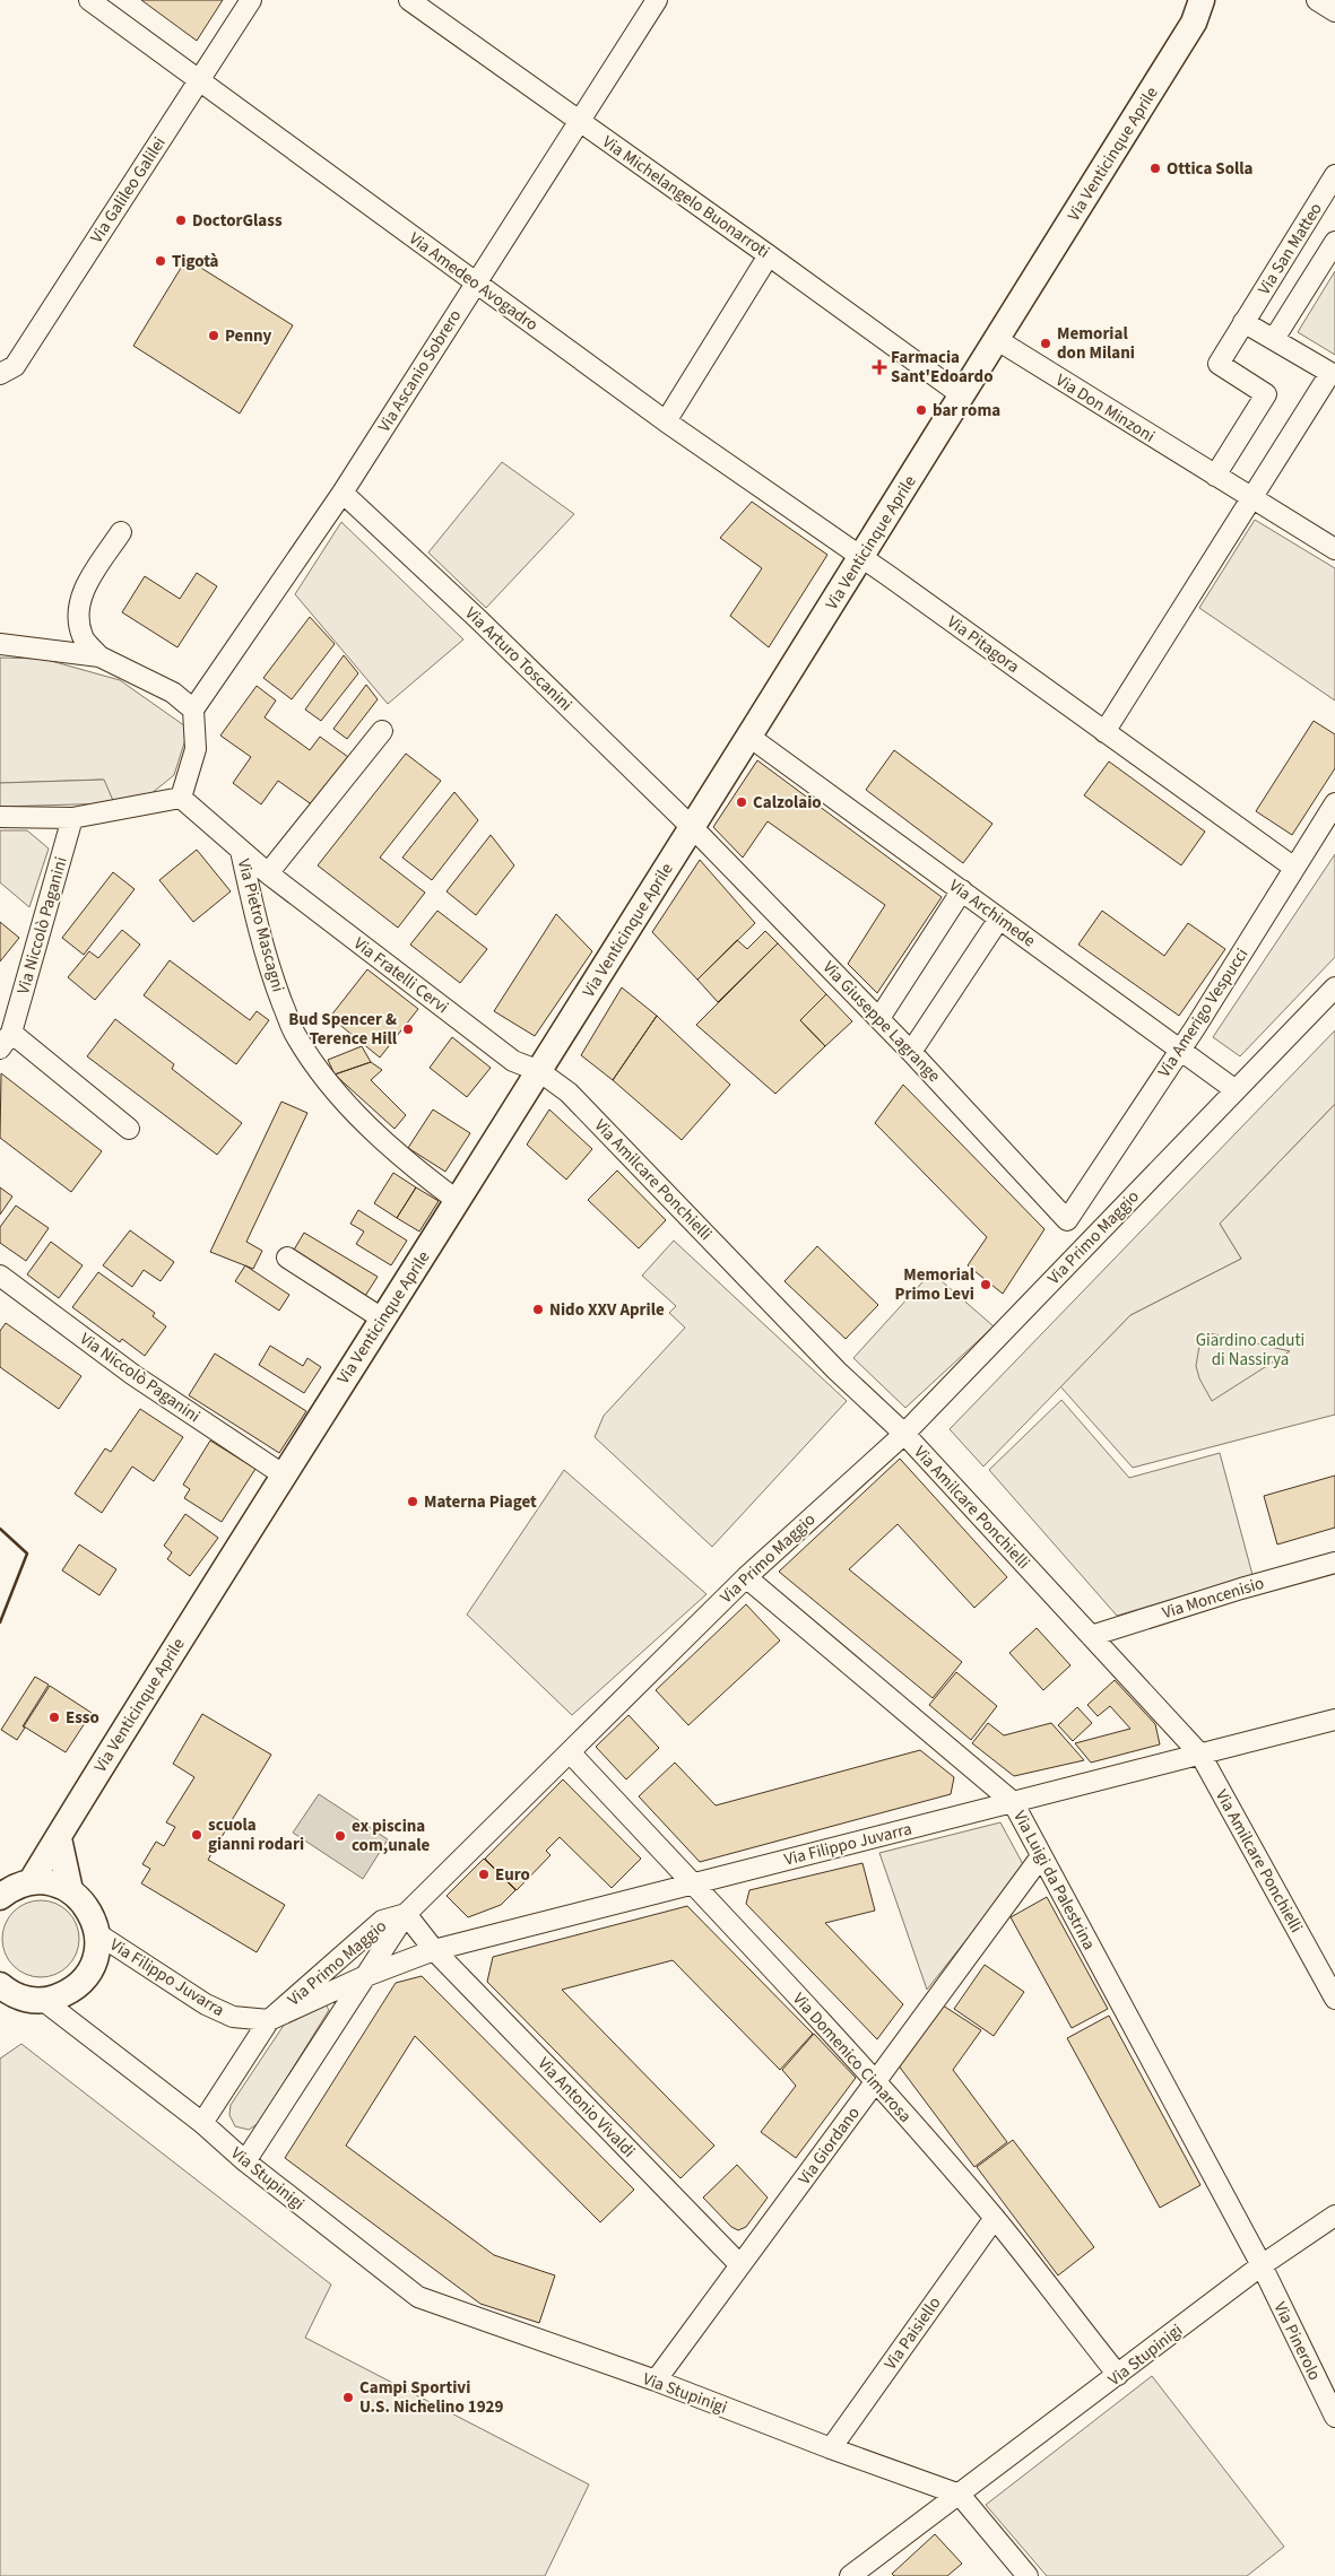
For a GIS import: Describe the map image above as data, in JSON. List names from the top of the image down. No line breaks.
{"streets":{"street":["Via Venticinque Aprile","Via Galileo Galilei","Via Michelangelo Buonarroti","Via San Matteo","Via Amedeo Avogadro","Via Ascanio Sobrero","Via Don Minzoni","Via Pitagora","Via Arturo Toscanini","Via Archimede","Via Niccolò Paganini","Via Pietro Mascagni","Via Fratelli Cervi","Via Amerigo Vespucci","Via Giuseppe Lagrange","Via Amilcare Ponchielli","Via Primo Maggio","Via Moncenisio","Via Filippo Juvarra","Via Luigi da Palestrina","Via Domenico Cimarosa","Via Antonio Vivaldi","Via Giordano","Via Stupinigi","Via Paisiello","Via Pinerolo"]},"crossings":[["Via Venticinque Aprile","Via Michelangelo Buonarroti"],["Via Venticinque Aprile","Via Amedeo Avogadro"],["Via Venticinque Aprile","Via Don Minzoni"],["Via Venticinque Aprile","Via Pitagora"],["Via Venticinque Aprile","Via Arturo Toscanini"],["Via Venticinque Aprile","Via Archimede"],["Via Venticinque Aprile","Via Niccolò Paganini"],["Via Venticinque Aprile","Via Pietro Mascagni"],["Via Venticinque Aprile","Via Fratelli Cervi"],["Via Venticinque Aprile","Via Giuseppe Lagrange"],["Via Venticinque Aprile","Via Amilcare Ponchielli"],["Via Galileo Galilei","Via Amedeo Avogadro"],["Via Michelangelo Buonarroti","Via Ascanio Sobrero"],["Via San Matteo","Via Don Minzoni"],["Via Amedeo Avogadro","Via Ascanio Sobrero"],["Via Amedeo Avogadro","Via Pitagora"],["Via Ascanio Sobrero","Via Arturo Toscanini"],["Via Pitagora","Via Amerigo Vespucci"],["Via Arturo Toscanini","Via Giuseppe Lagrange"],["Via Archimede","Via Amerigo Vespucci"],["Via Archimede","Via Primo Maggio"],["Via Pietro Mascagni","Via Fratelli Cervi"],["Via Fratelli Cervi","Via Amilcare Ponchielli"],["Via Amerigo Vespucci","Via Giuseppe Lagrange"],["Via Amilcare Ponchielli","Via Primo Maggio"],["Via Amilcare Ponchielli","Via Moncenisio"],["Via Amilcare Ponchielli","Via Filippo Juvarra"],["Via Primo Maggio","Via Filippo Juvarra"],["Via Primo Maggio","Via Luigi da Palestrina"],["Via Primo Maggio","Via Domenico Cimarosa"],["Via Primo Maggio","Via Antonio Vivaldi"],["Via Primo Maggio","Via Stupinigi"],["Via Filippo Juvarra","Via Luigi da Palestrina"],["Via Filippo Juvarra","Via Domenico Cimarosa"],["Via Filippo Juvarra","Via Antonio Vivaldi"],["Via Filippo Juvarra","Via Stupinigi"],["Via Luigi da Palestrina","Via Giordano"],["Via Luigi da Palestrina","Via Stupinigi"],["Via Luigi da Palestrina","Via Pinerolo"],["Via Domenico Cimarosa","Via Giordano"],["Via Domenico Cimarosa","Via Stupinigi"],["Via Domenico Cimarosa","Via Paisiello"],["Via Antonio Vivaldi","Via Giordano"],["Via Giordano","Via Stupinigi"],["Via Stupinigi","Via Paisiello"],["Via Stupinigi","Via Pinerolo"]],"parks":["Giardino caduti di Nassirya"],"places":{"other":["Ottica Solla","DoctorGlass","Tigotà","Penny","Memorial don Milani","bar roma","Calzolaio","Bud Spencer & Terence Hill","Memorial Primo Levi","Nido XXV Aprile","Materna Piaget","Esso","scuola gianni rodari","ex piscina com,unale","Euro","Campi Sportivi U.S. Nichelino 1929"],"health":["Farmacia Sant'Edoardo"]}}
